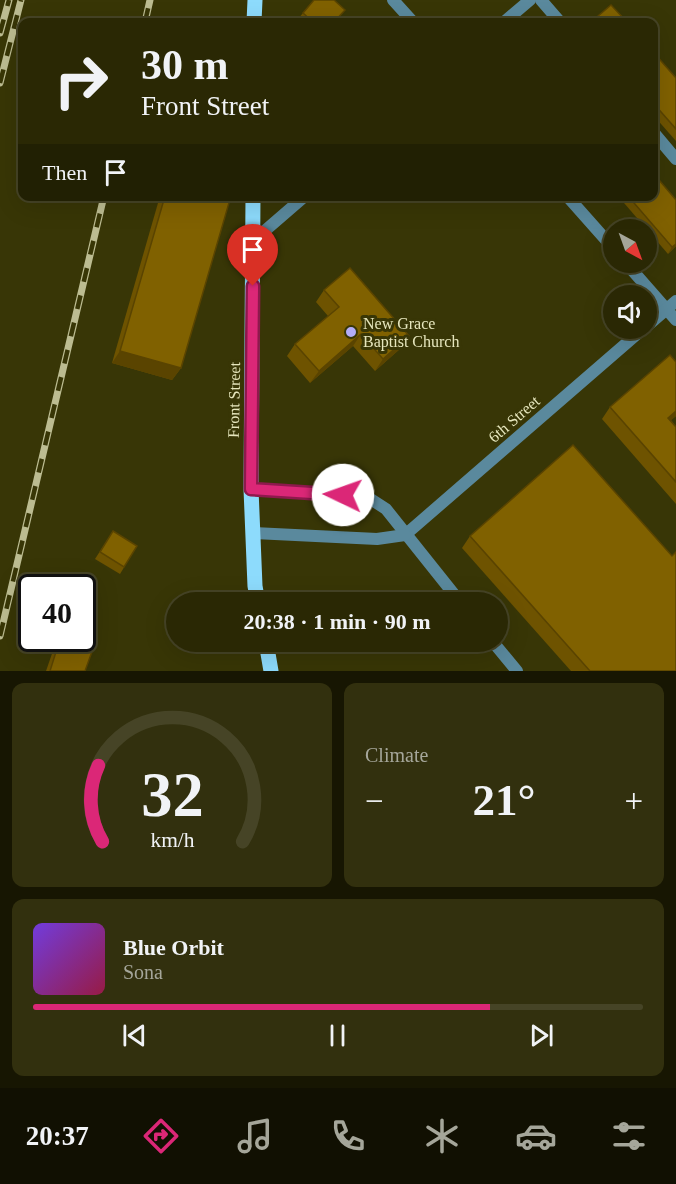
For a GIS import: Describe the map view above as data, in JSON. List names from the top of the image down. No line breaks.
{"streets":{"main road":["Front Street"],"street":["6th Street"]},"places":["New Grace Baptist Church"],"north":"bottom right","page":{"turn":["30 m","Front Street"],"then":"Then","limit":"40","trip":"20:38 · 1 min · 90 m","tile":"Climate","heat":["−","21°","+"],"song":["Blue Orbit","Sona"],"tabs":"20:37","gauge":["32","km/h"]}}
